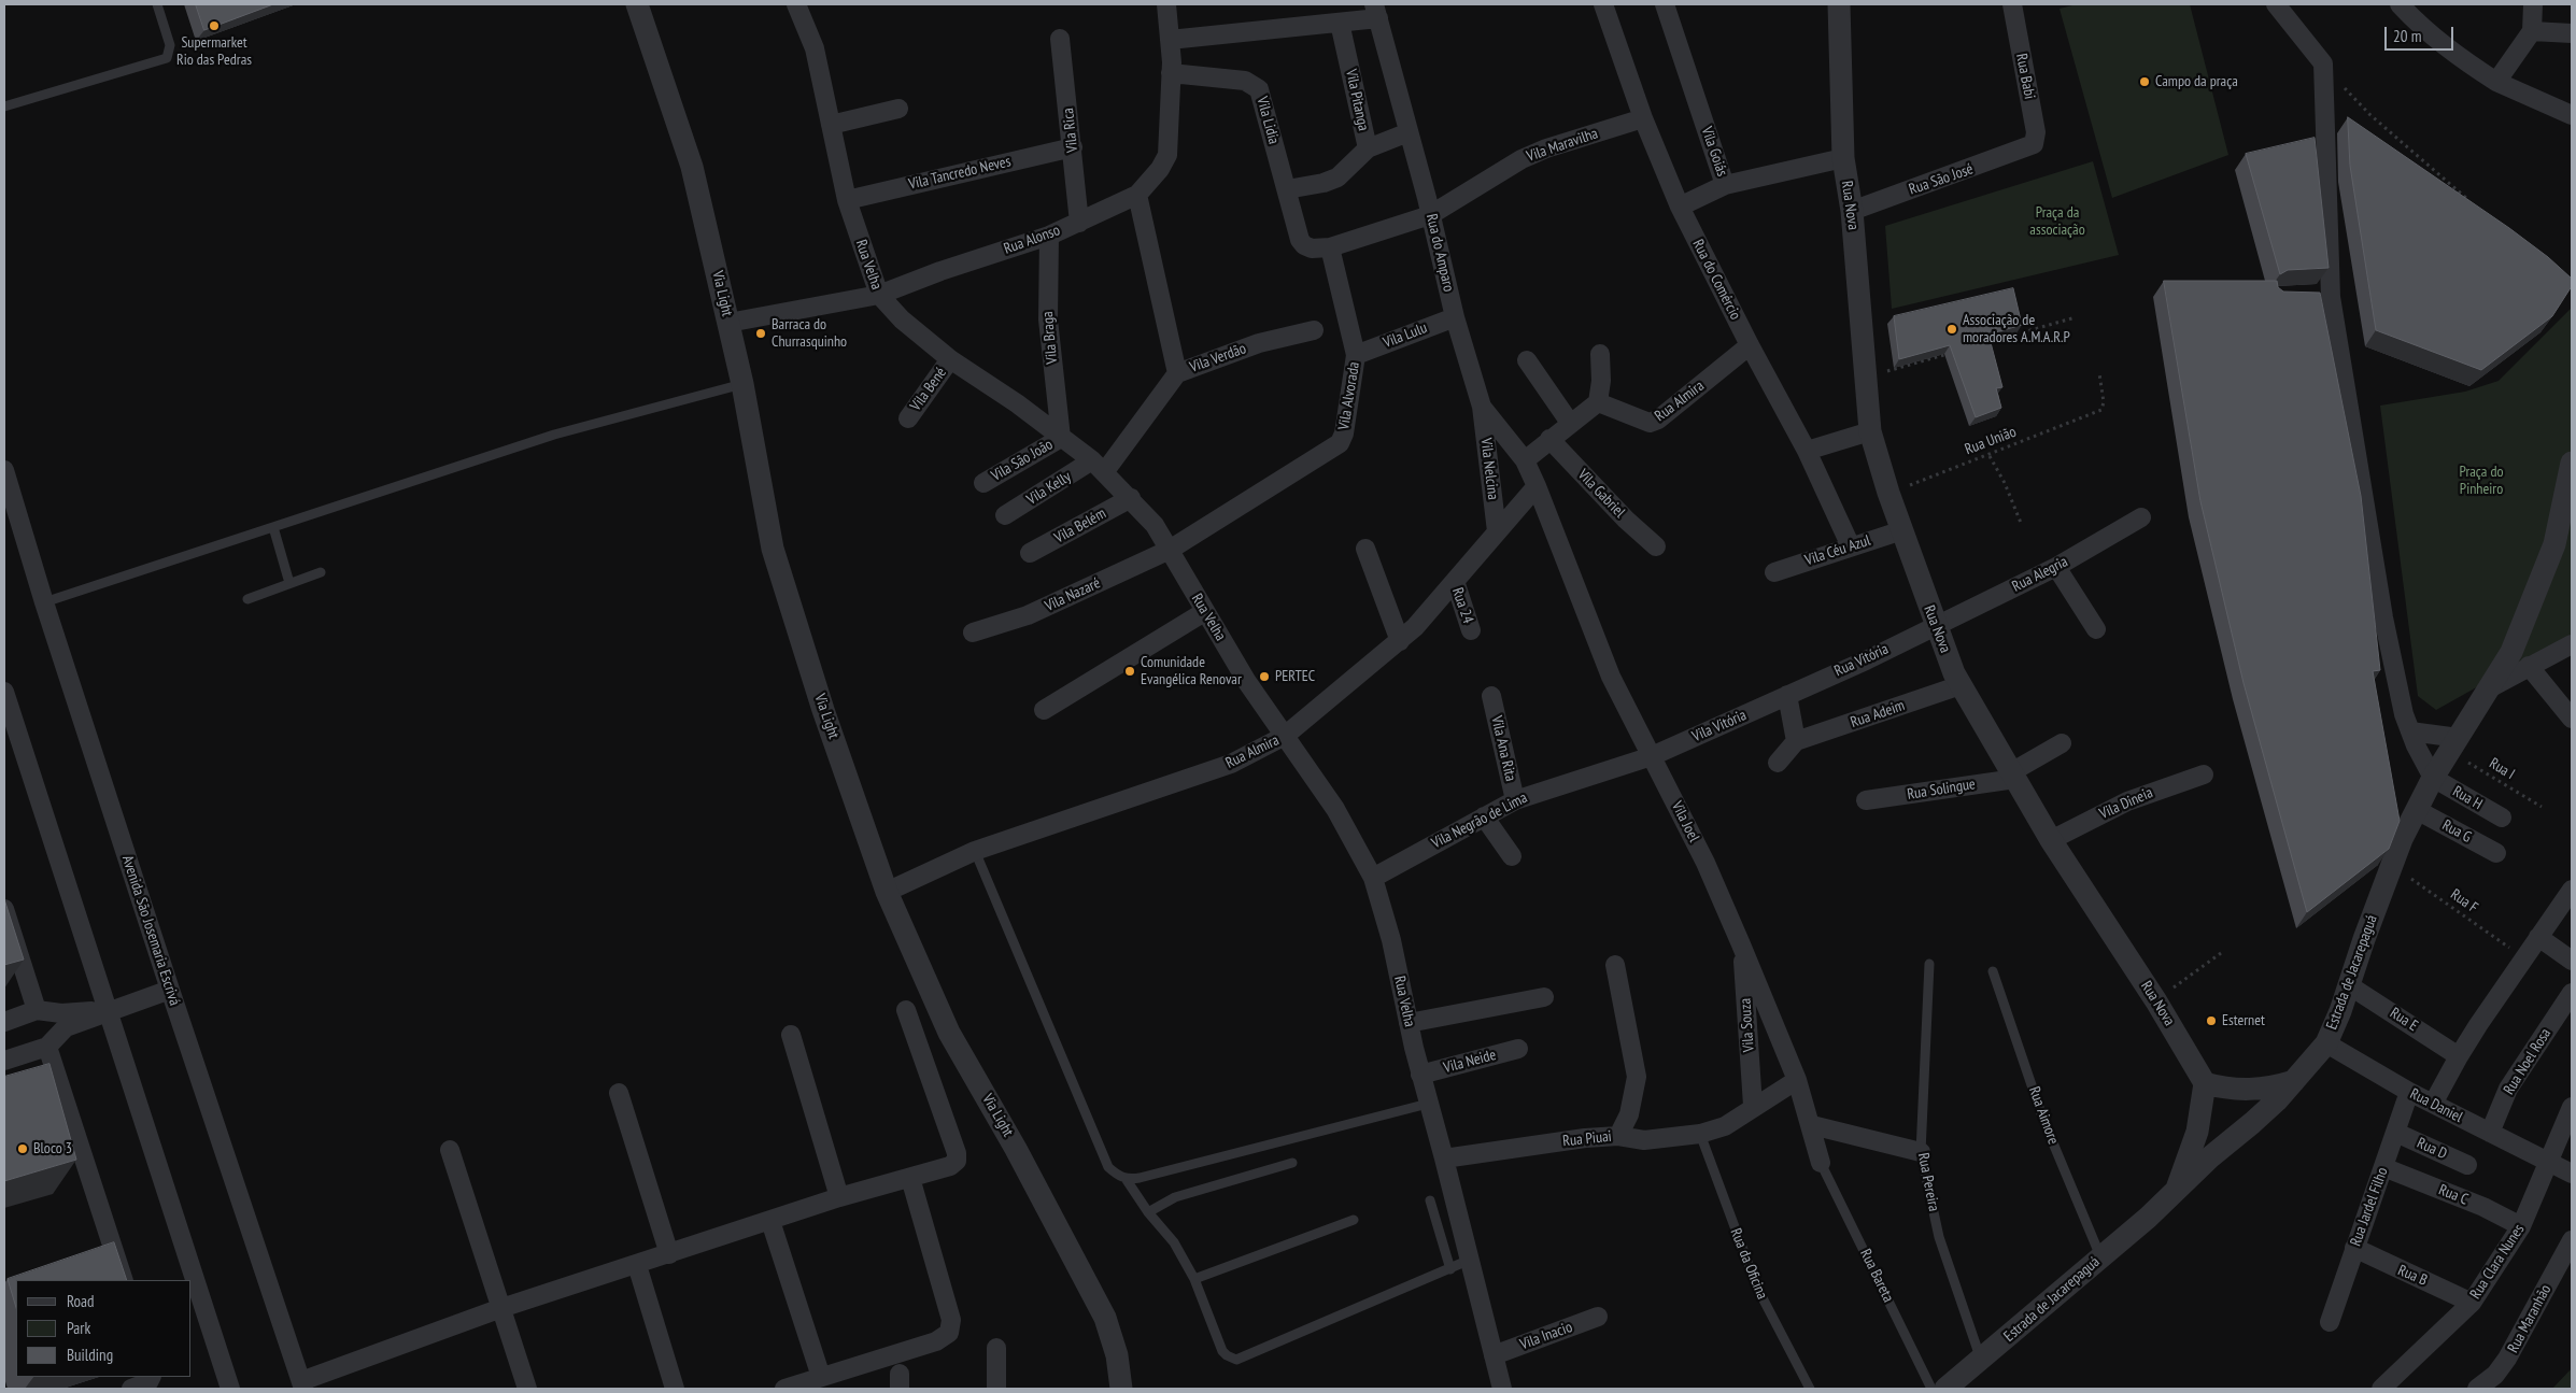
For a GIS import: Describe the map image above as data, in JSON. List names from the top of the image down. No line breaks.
{"streets":{"street":["Rua Babi","Vila Pitanga","Vila Lidia","Vila Rica","Vila Maravilha","Vila Goiás","Vila Tancredo Neves","Rua São José","Rua Nova","Rua Alonso","Rua do Amparo","Rua Velha","Rua do Comércio","Via Light","Vila Lulu","Vila Braga","Vila Verdão","Vila Bené","Vila Alvorada","Rua Almira","Vila São João","Vila Nelcina","Vila Kelly","Vila Gabriel","Vila Belém","Vila Céu Azul","Rua Alegria","Vila Nazaré","Rua 24","Rua Vitória","Rua Adeim","Vila Vitória","Vila Ana Rita","Rua Solingue","Rua H","Vila Dineia","Vila Negrão de Lima","Vila Joel","Rua G","Avenida São Josemaria Escrivá","Estrada de Jacarepaguá","Rua E","Vila Souza","Vila Neide","Rua Noel Rosa","Rua Daniel","Rua Piuai","Rua D","Rua C","Rua Jardel Filho","Rua Clara Nunes","Rua B","Rua Maranhão","Vila Inacio"],"lane":["Rua Aimore","Rua Pereira","Rua da Oficina","Rua Bareta"],"path":["Rua União","Rua I","Rua F"]},"crossings":[["Rua Babi","Rua São José"],["Vila Pitanga","Vila Lidia"],["Vila Lidia","Rua Alonso"],["Vila Lidia","Vila Alvorada"],["Vila Rica","Vila Tancredo Neves"],["Vila Rica","Rua Alonso"],["Vila Maravilha","Rua do Amparo"],["Vila Maravilha","Rua do Comércio"],["Vila Goiás","Rua Nova"],["Vila Tancredo Neves","Rua Velha"],["Rua São José","Rua Nova"],["Rua Nova","Rua União"],["Rua Nova","Vila Céu Azul"],["Rua Nova","Rua Alegria"],["Rua Nova","Rua Vitória"],["Rua Nova","Rua Adeim"],["Rua Nova","Rua Solingue"],["Rua Nova","Vila Dineia"],["Rua Alonso","Rua Velha"],["Rua Alonso","Via Light"],["Rua Alonso","Vila Braga"],["Rua do Amparo","Vila Lulu"],["Rua do Amparo","Rua Almira"],["Rua do Amparo","Vila Nelcina"],["Rua do Amparo","Vila Joel"],["Rua Velha","Vila Braga"],["Rua Velha","Vila Verdão"],["Rua Velha","Vila Bené"],["Rua Velha","Vila Alvorada"],["Rua Velha","Rua Almira"],["Rua Velha","Vila São João"],["Rua Velha","Vila Kelly"],["Rua Velha","Vila Belém"],["Rua Velha","Vila Nazaré"],["Rua Velha","Vila Negrão de Lima"],["Rua Velha","Vila Neide"],["Rua Velha","Rua Piuai"],["Rua Velha","Vila Inacio"],["Rua do Comércio","Rua Almira"],["Rua do Comércio","Vila Céu Azul"],["Via Light","Rua Almira"],["Vila Lulu","Vila Alvorada"],["Vila Braga","Vila São João"],["Vila Verdão","Vila Kelly"],["Vila Alvorada","Vila Nazaré"],["Rua Almira","Vila Nelcina"],["Rua Almira","Rua 24"],["Rua Almira","Vila Joel"],["Rua Alegria","Rua Vitória"],["Rua Vitória","Vila Vitória"],["Vila Vitória","Vila Negrão de Lima"],["Vila Vitória","Vila Joel"],["Vila Ana Rita","Vila Negrão de Lima"],["Rua I","Estrada de Jacarepaguá"],["Rua H","Estrada de Jacarepaguá"],["Vila Negrão de Lima","Vila Joel"],["Vila Joel","Vila Souza"],["Vila Joel","Rua Bareta"],["Rua G","Estrada de Jacarepaguá"],["Rua F","Estrada de Jacarepaguá"],["Estrada de Jacarepaguá","Rua E"],["Estrada de Jacarepaguá","Rua Daniel"],["Estrada de Jacarepaguá","Rua Aimore"],["Estrada de Jacarepaguá","Rua Pereira"],["Rua Noel Rosa","Rua Daniel"],["Rua Daniel","Rua Jardel Filho"],["Rua Daniel","Rua Clara Nunes"],["Rua D","Rua Jardel Filho"],["Rua C","Rua Jardel Filho"],["Rua C","Rua Clara Nunes"],["Rua Jardel Filho","Rua B"],["Rua Clara Nunes","Rua B"]],"parks":["Praça da associação","Praça do Pinheiro"],"places":["Supermarket Rio das Pedras","Campo da praça","Associação de moradores A.M.A.R.P","Barraca do Churrasquinho","Comunidade Evangélica Renovar","PERTEC","Esternet","Bloco 3"],"legend":["Road","Park","Building"],"scale_bar":"20 m"}
